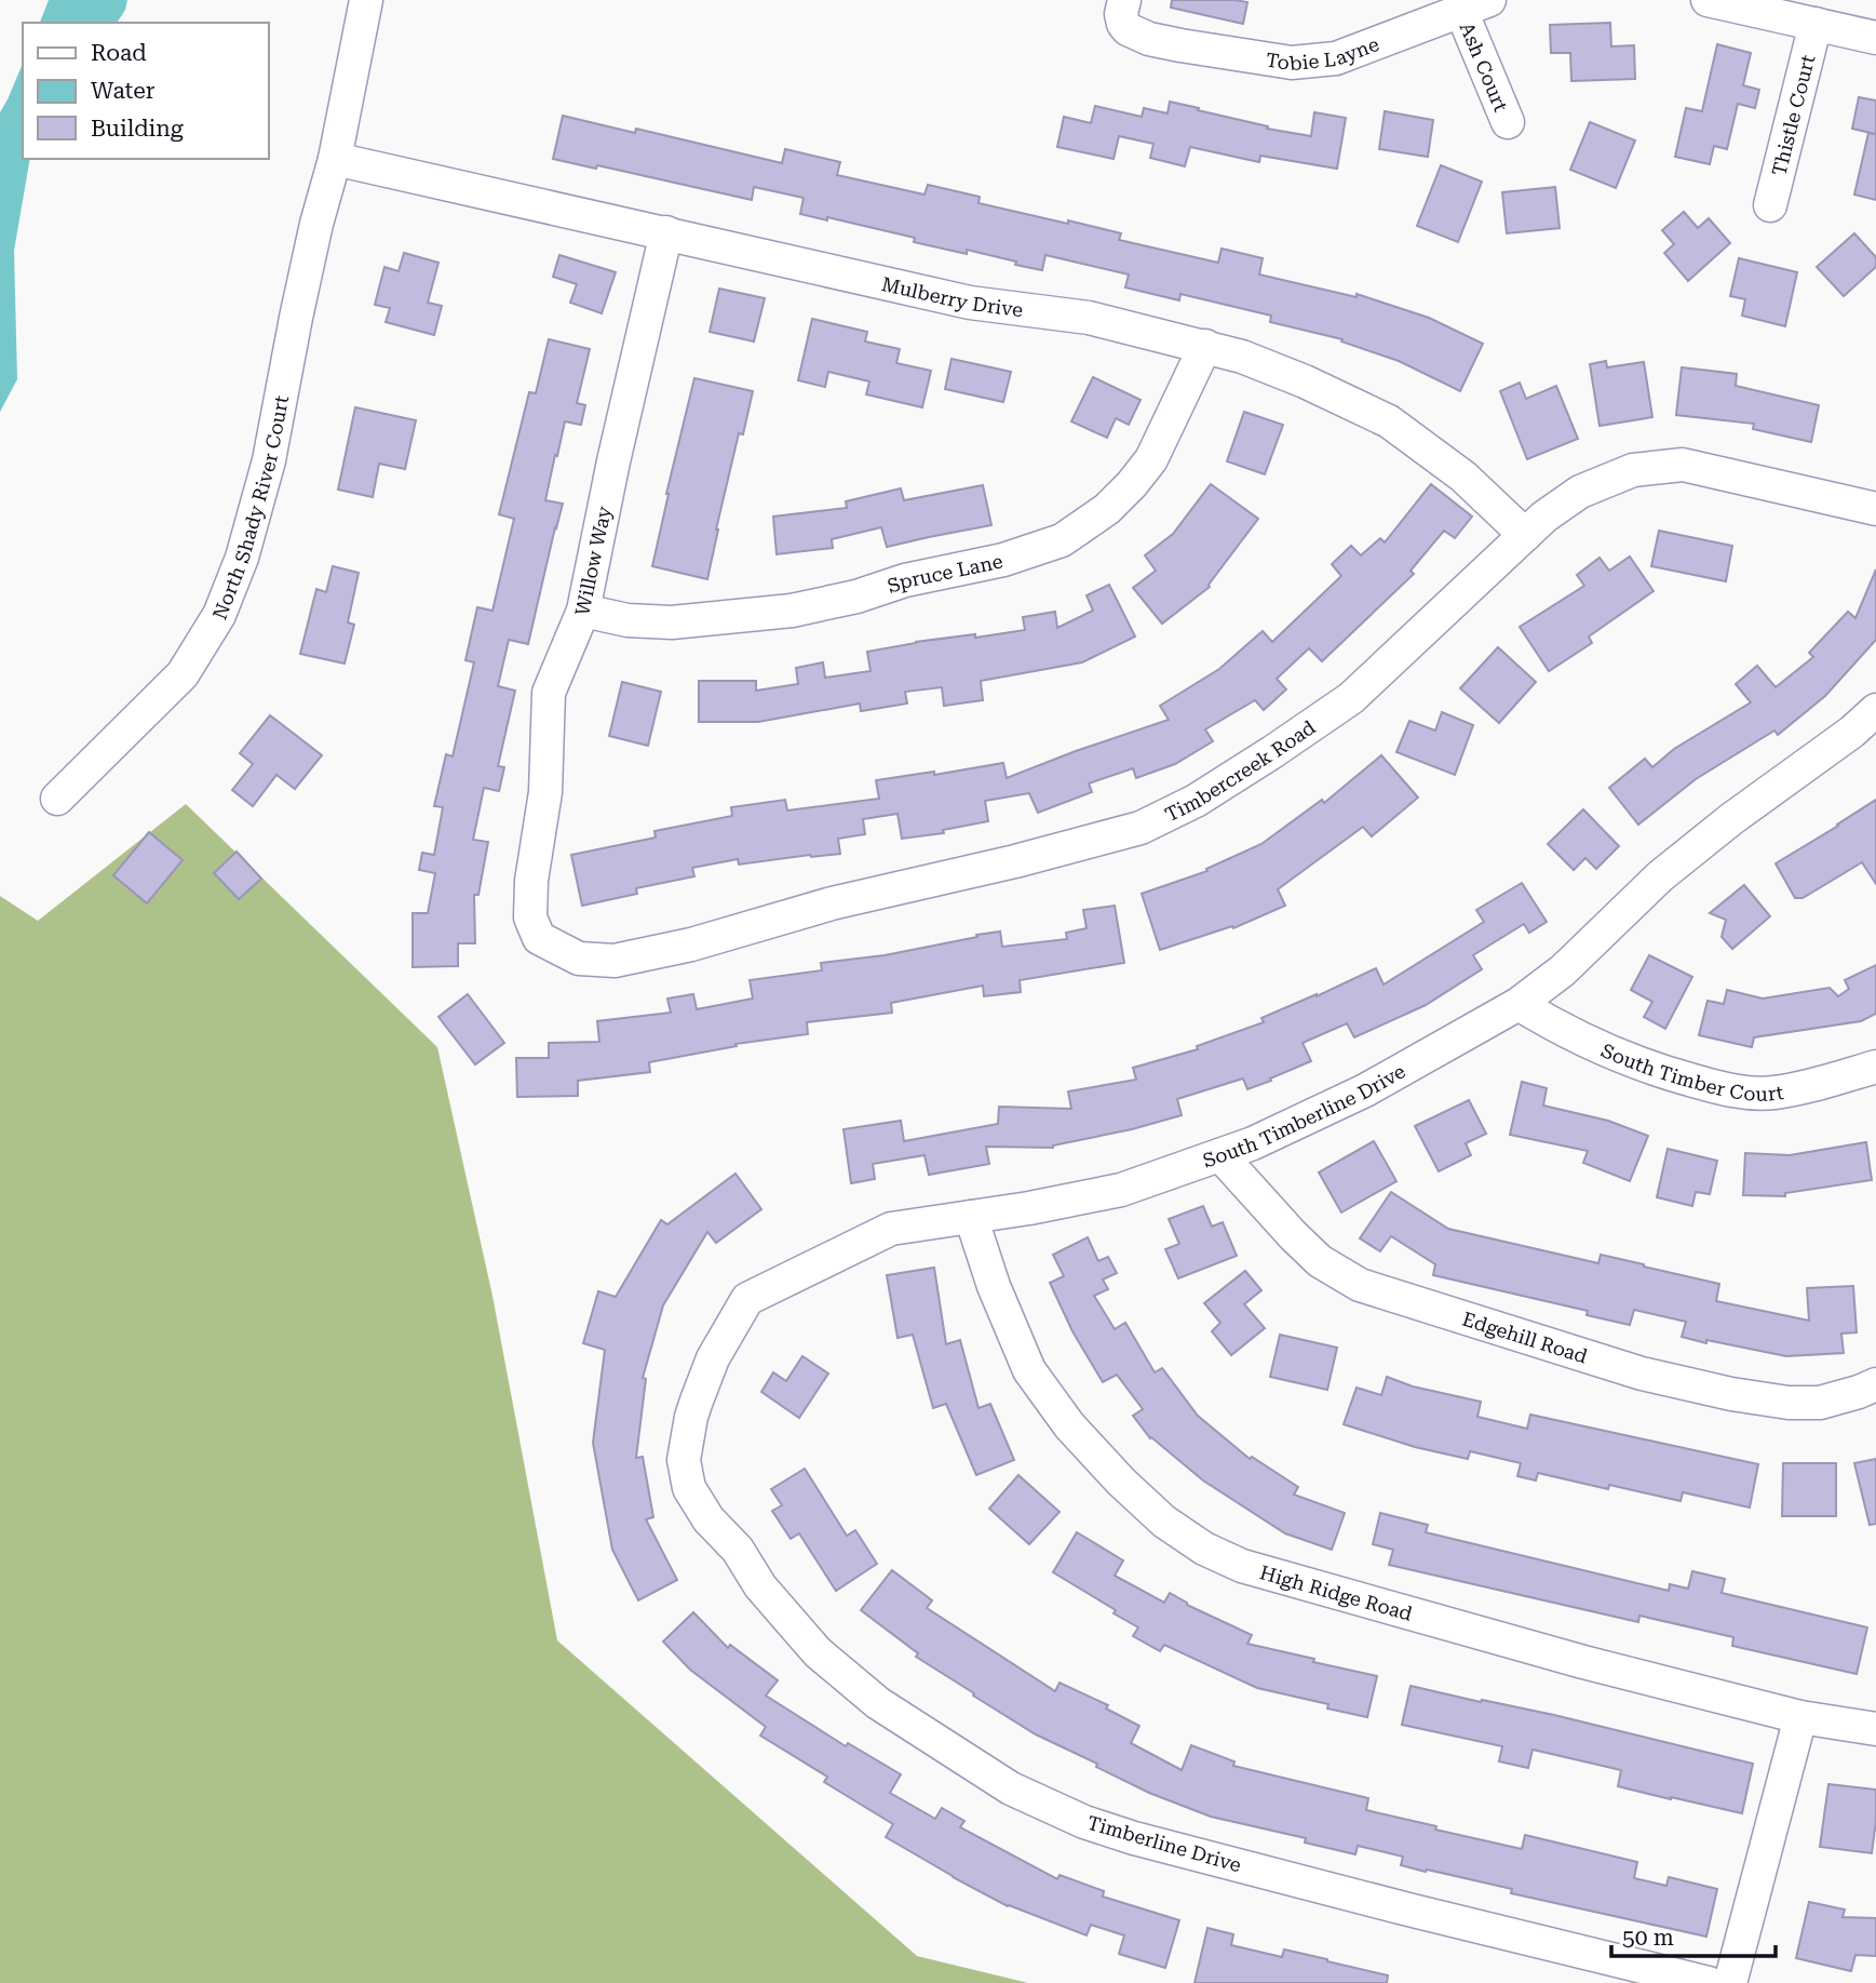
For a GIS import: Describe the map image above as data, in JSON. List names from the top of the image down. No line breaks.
{"streets":{"street":["Tobie Layne","Ash Court","Thistle Court","Mulberry Drive","North Shady River Court","Willow Way","Spruce Lane","Timbercreek Road","South Timber Court","South Timberline Drive","Edgehill Road","High Ridge Road","Timberline Drive"]},"crossings":[["Tobie Layne","Ash Court"],["Mulberry Drive","North Shady River Court"],["Mulberry Drive","Willow Way"],["Mulberry Drive","Spruce Lane"],["Mulberry Drive","Timbercreek Road"],["Willow Way","Spruce Lane"],["Willow Way","Timbercreek Road"],["South Timber Court","South Timberline Drive"],["South Timberline Drive","Edgehill Road"],["South Timberline Drive","High Ridge Road"],["South Timberline Drive","Timberline Drive"]],"legend":["Road","Water","Building"],"scale_bar":"50 m"}
